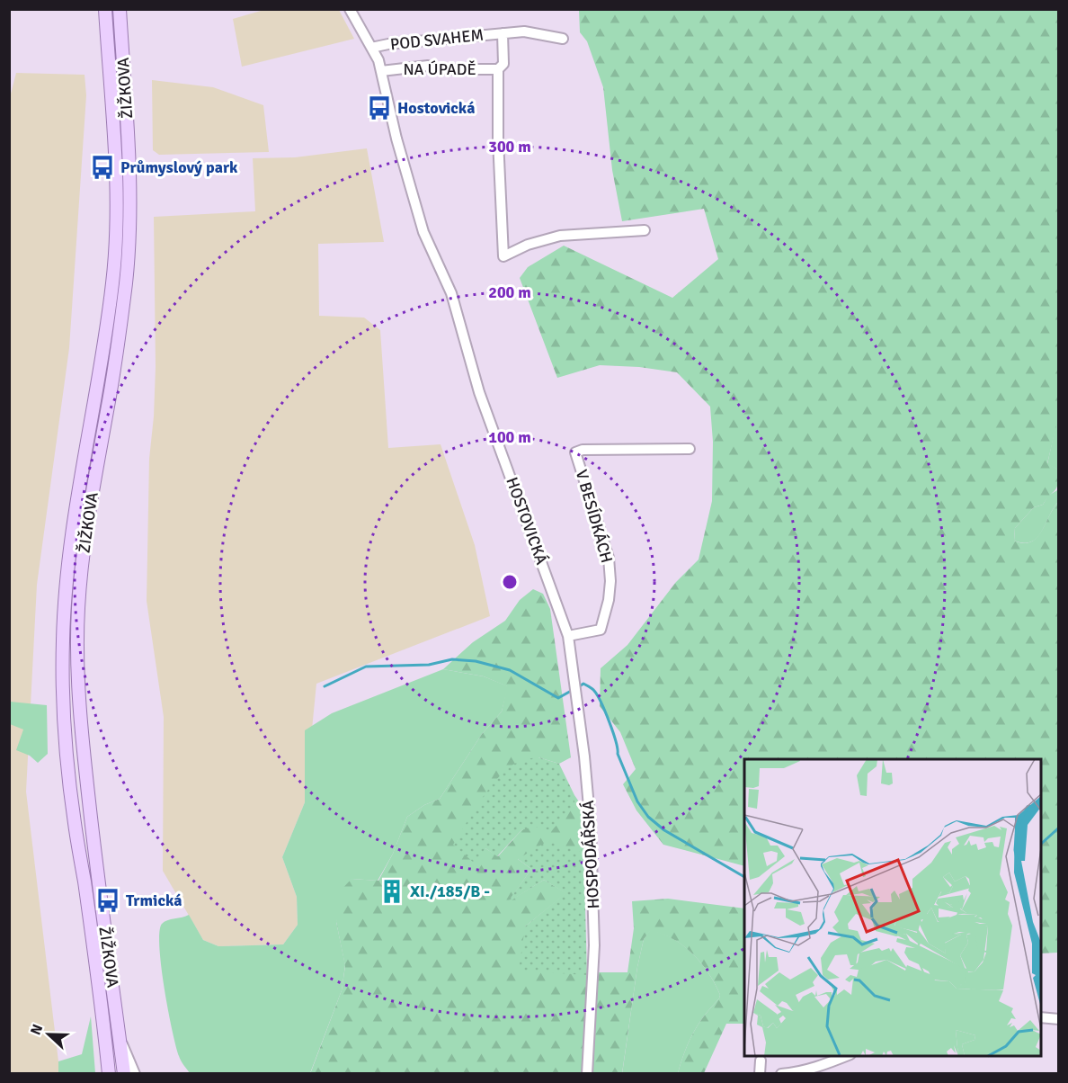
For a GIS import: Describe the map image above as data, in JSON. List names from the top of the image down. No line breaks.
{"streets":{"main road":["ŽIŽKOVA"],"street":["POD SVAHEM","NA ÚPADĚ","V BESÍDKÁCH","HOSTOVICKÁ","HOSPODÁŘSKÁ"]},"crossings":[["POD SVAHEM","NA ÚPADĚ"],["POD SVAHEM","HOSTOVICKÁ"],["NA ÚPADĚ","HOSTOVICKÁ"],["V BESÍDKÁCH","HOSTOVICKÁ"],["V BESÍDKÁCH","HOSPODÁŘSKÁ"],["HOSTOVICKÁ","HOSPODÁŘSKÁ"]],"places":{"bus stop":["Hostovická","Průmyslový park","Trmická"],"building":["XI./185/B -"]},"north":"left","rings":["300 m","200 m","100 m"]}
